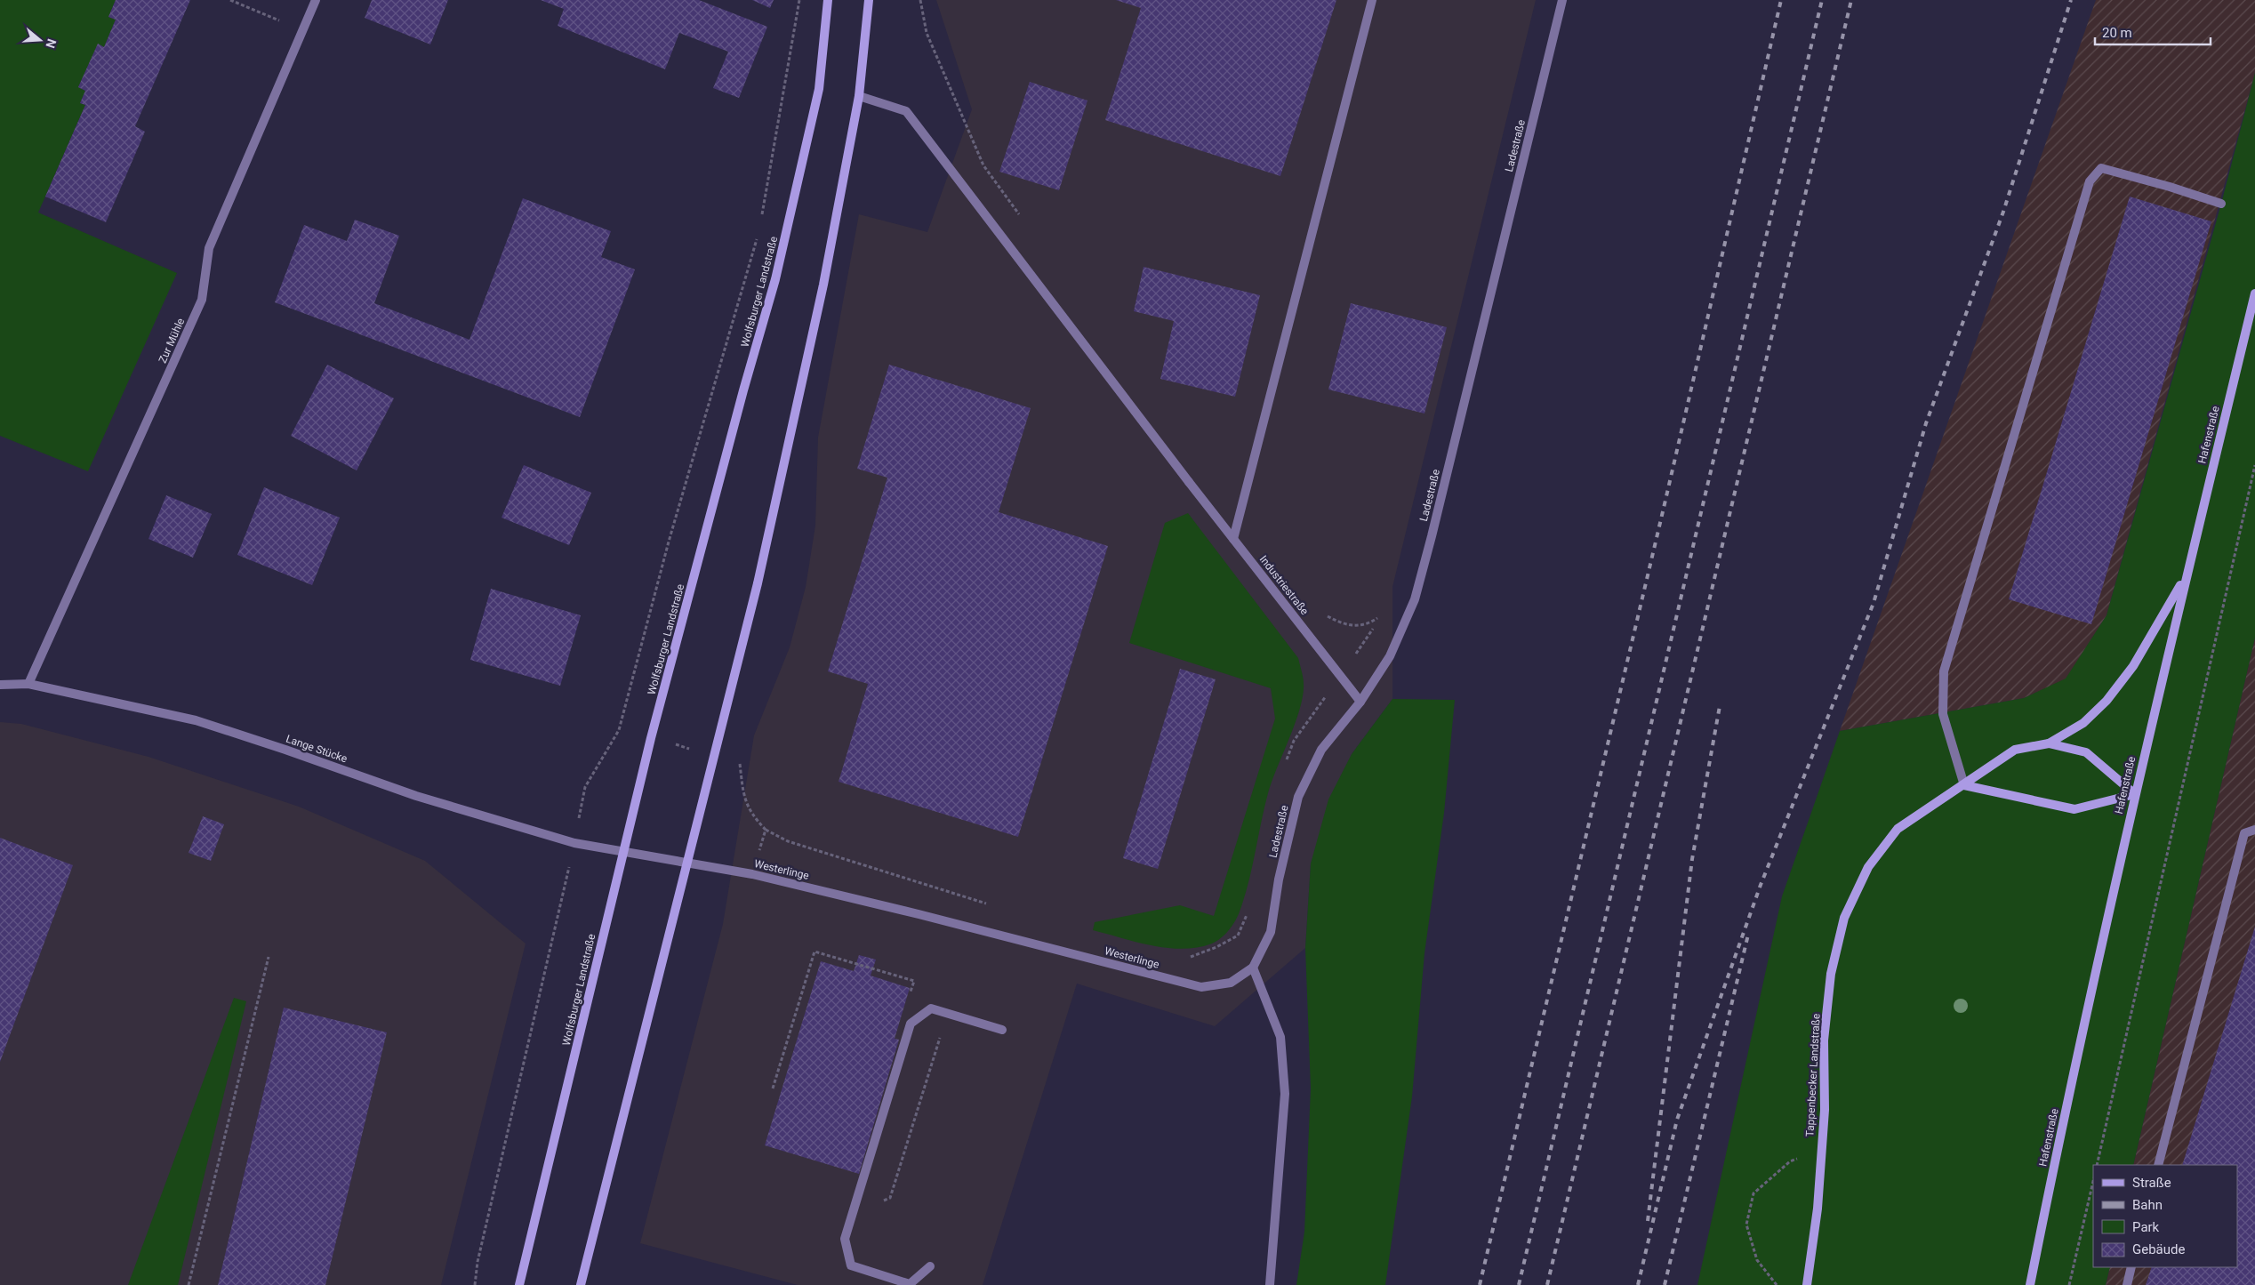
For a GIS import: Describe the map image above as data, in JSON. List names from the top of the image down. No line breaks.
{"streets":{"street":["Ladestraße","Wolfsburger Landstraße","Zur Mühle","Hafenstraße","Industriestraße","Lange Stücke","Westerlinge","Tappenbecker Landstraße"]},"crossings":[["Ladestraße","Industriestraße"],["Ladestraße","Westerlinge"],["Wolfsburger Landstraße","Lange Stücke"],["Wolfsburger Landstraße","Westerlinge"],["Zur Mühle","Lange Stücke"],["Hafenstraße","Tappenbecker Landstraße"],["Lange Stücke","Westerlinge"]],"legend":["Straße","Bahn","Park","Gebäude"],"scale_bar":"20 m","north":"right"}
